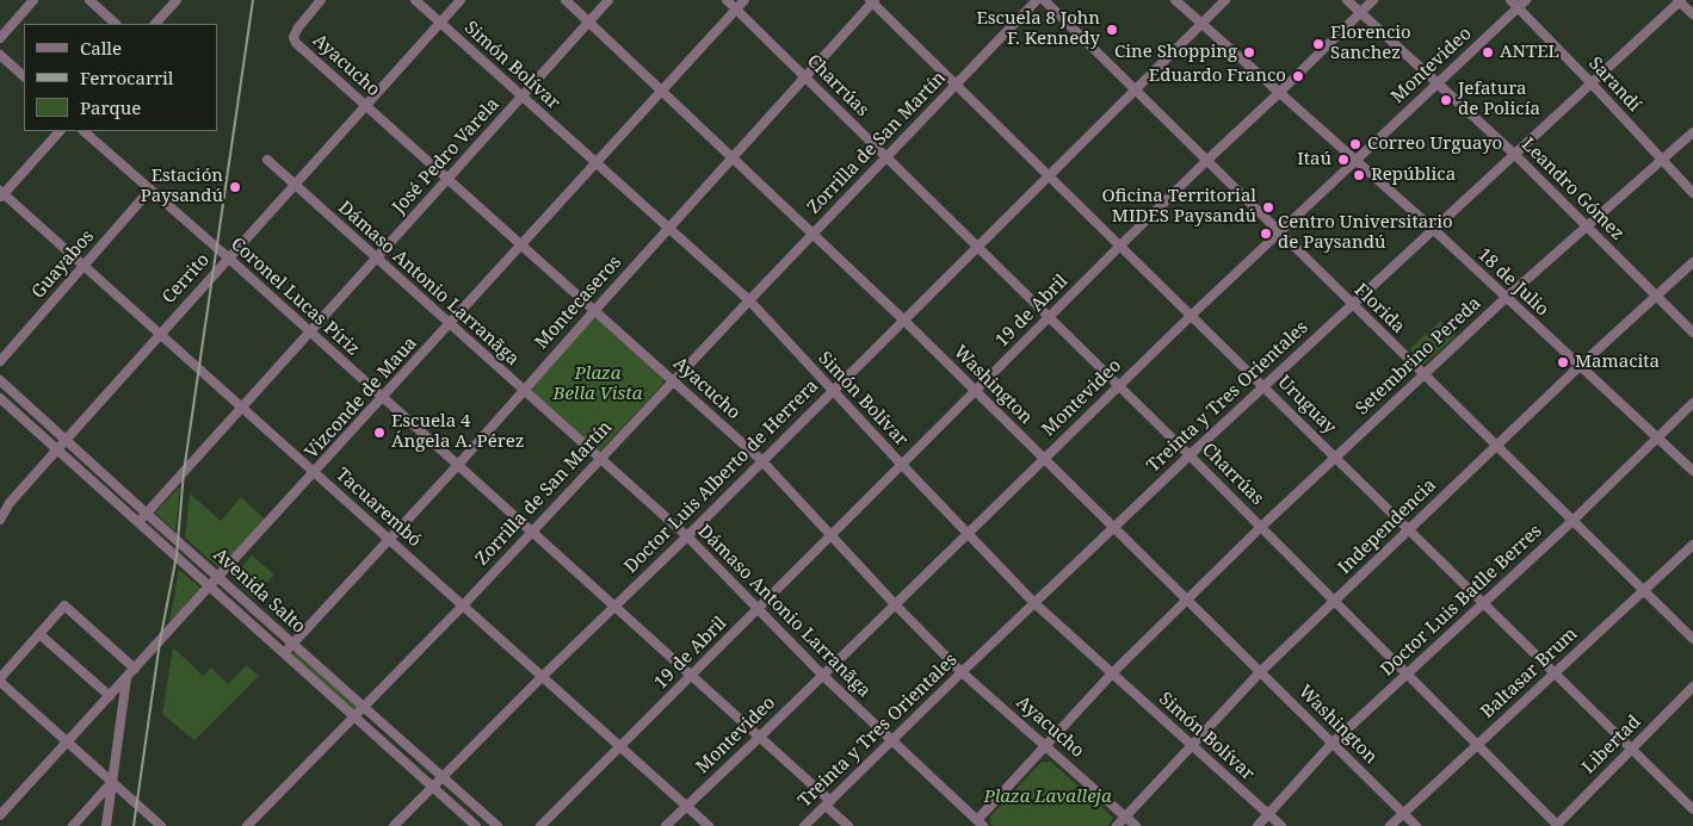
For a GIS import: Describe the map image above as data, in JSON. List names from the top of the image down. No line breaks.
{"streets":{"street":["Ayacucho","Simón Bolívar","Montevideo","Sarandí","Charrúas","Zorrilla de San Martín","José Pedro Varela","Leandro Gómez","Guayabos","Cerrito","18 de Julio","Dámaso Antonio Larranãga","Coronel Lucas Píriz","Montecaseros","Florida","19 de Abril","Setembrino Pereda","Washington","Treinta y Tres Orientales","Vizconde de Maua","Uruguay","Doctor Luis Alberto de Herrera","Tacuarembó","Independencia","Avenida Salto","Doctor Luis Batlle Berres","Baltasar Brum","Libertad"]},"crossings":[["Ayacucho","Montevideo"],["Ayacucho","Zorrilla de San Martín"],["Ayacucho","José Pedro Varela"],["Ayacucho","Cerrito"],["Ayacucho","Montecaseros"],["Ayacucho","19 de Abril"],["Ayacucho","Setembrino Pereda"],["Ayacucho","Treinta y Tres Orientales"],["Ayacucho","Vizconde de Maua"],["Ayacucho","Doctor Luis Alberto de Herrera"],["Ayacucho","Independencia"],["Simón Bolívar","Montevideo"],["Simón Bolívar","Zorrilla de San Martín"],["Simón Bolívar","José Pedro Varela"],["Simón Bolívar","Cerrito"],["Simón Bolívar","Montecaseros"],["Simón Bolívar","19 de Abril"],["Simón Bolívar","Setembrino Pereda"],["Simón Bolívar","Treinta y Tres Orientales"],["Simón Bolívar","Vizconde de Maua"],["Simón Bolívar","Doctor Luis Alberto de Herrera"],["Simón Bolívar","Independencia"],["Simón Bolívar","Doctor Luis Batlle Berres"],["Montevideo","Sarandí"],["Montevideo","Charrúas"],["Montevideo","Leandro Gómez"],["Montevideo","18 de Julio"],["Montevideo","Dámaso Antonio Larranãga"],["Montevideo","Coronel Lucas Píriz"],["Montevideo","Florida"],["Montevideo","Washington"],["Montevideo","Uruguay"],["Montevideo","Tacuarembó"],["Sarandí","Setembrino Pereda"],["Sarandí","Treinta y Tres Orientales"],["Charrúas","Zorrilla de San Martín"],["Charrúas","Montecaseros"],["Charrúas","19 de Abril"],["Charrúas","Setembrino Pereda"],["Charrúas","Treinta y Tres Orientales"],["Charrúas","Vizconde de Maua"],["Charrúas","Doctor Luis Alberto de Herrera"],["Charrúas","Independencia"],["Charrúas","Doctor Luis Batlle Berres"],["Charrúas","Baltasar Brum"],["Charrúas","Libertad"],["Zorrilla de San Martín","Dámaso Antonio Larranãga"],["Zorrilla de San Martín","Coronel Lucas Píriz"],["Zorrilla de San Martín","Washington"],["Zorrilla de San Martín","Uruguay"],["Zorrilla de San Martín","Tacuarembó"],["Zorrilla de San Martín","Avenida Salto"],["José Pedro Varela","Dámaso Antonio Larranãga"],["José Pedro Varela","Coronel Lucas Píriz"],["José Pedro Varela","Washington"],["José Pedro Varela","Tacuarembó"],["José Pedro Varela","Avenida Salto"],["Leandro Gómez","19 de Abril"],["Leandro Gómez","Setembrino Pereda"],["Leandro Gómez","Treinta y Tres Orientales"],["Leandro Gómez","Independencia"],["Guayabos","Coronel Lucas Píriz"],["Guayabos","Tacuarembó"],["Cerrito","Dámaso Antonio Larranãga"],["Cerrito","Coronel Lucas Píriz"],["Cerrito","Tacuarembó"],["Cerrito","Avenida Salto"],["18 de Julio","19 de Abril"],["18 de Julio","Setembrino Pereda"],["18 de Julio","Treinta y Tres Orientales"],["18 de Julio","Doctor Luis Alberto de Herrera"],["18 de Julio","Independencia"],["18 de Julio","Doctor Luis Batlle Berres"],["Dámaso Antonio Larranãga","Montecaseros"],["Dámaso Antonio Larranãga","19 de Abril"],["Dámaso Antonio Larranãga","Setembrino Pereda"],["Dámaso Antonio Larranãga","Treinta y Tres Orientales"],["Dámaso Antonio Larranãga","Vizconde de Maua"],["Dámaso Antonio Larranãga","Doctor Luis Alberto de Herrera"],["Coronel Lucas Píriz","Montecaseros"],["Coronel Lucas Píriz","19 de Abril"],["Coronel Lucas Píriz","Treinta y Tres Orientales"],["Coronel Lucas Píriz","Vizconde de Maua"],["Coronel Lucas Píriz","Doctor Luis Alberto de Herrera"],["Montecaseros","Washington"],["Montecaseros","Uruguay"],["Montecaseros","Tacuarembó"],["Montecaseros","Avenida Salto"],["Florida","19 de Abril"],["Florida","Setembrino Pereda"],["Florida","Treinta y Tres Orientales"],["Florida","Doctor Luis Alberto de Herrera"],["Florida","Independencia"],["Florida","Doctor Luis Batlle Berres"],["Florida","Baltasar Brum"],["19 de Abril","Washington"],["19 de Abril","Uruguay"],["19 de Abril","Tacuarembó"],["Setembrino Pereda","Washington"],["Setembrino Pereda","Uruguay"],["Washington","Treinta y Tres Orientales"],["Washington","Vizconde de Maua"],["Washington","Doctor Luis Alberto de Herrera"],["Washington","Independencia"],["Washington","Doctor Luis Batlle Berres"],["Washington","Baltasar Brum"],["Treinta y Tres Orientales","Uruguay"],["Vizconde de Maua","Tacuarembó"],["Vizconde de Maua","Avenida Salto"],["Uruguay","Doctor Luis Alberto de Herrera"],["Uruguay","Independencia"],["Uruguay","Doctor Luis Batlle Berres"],["Uruguay","Baltasar Brum"],["Uruguay","Libertad"],["Doctor Luis Alberto de Herrera","Tacuarembó"],["Doctor Luis Alberto de Herrera","Avenida Salto"]],"parks":["Plaza Bella Vista","Plaza Lavalleja"],"places":["Escuela 8 John F. Kennedy","Florencio Sanchez","Cine Shopping","ANTEL","Eduardo Franco","Jefatura de Policía","Correo Urguayo","Itaú","República","Estación Paysandú","Oficina Territorial MIDES Paysandú","Centro Universitario de Paysandú","Mamacita","Escuela 4 Ángela A. Pérez"],"legend":["Calle","Ferrocarril","Parque"]}
